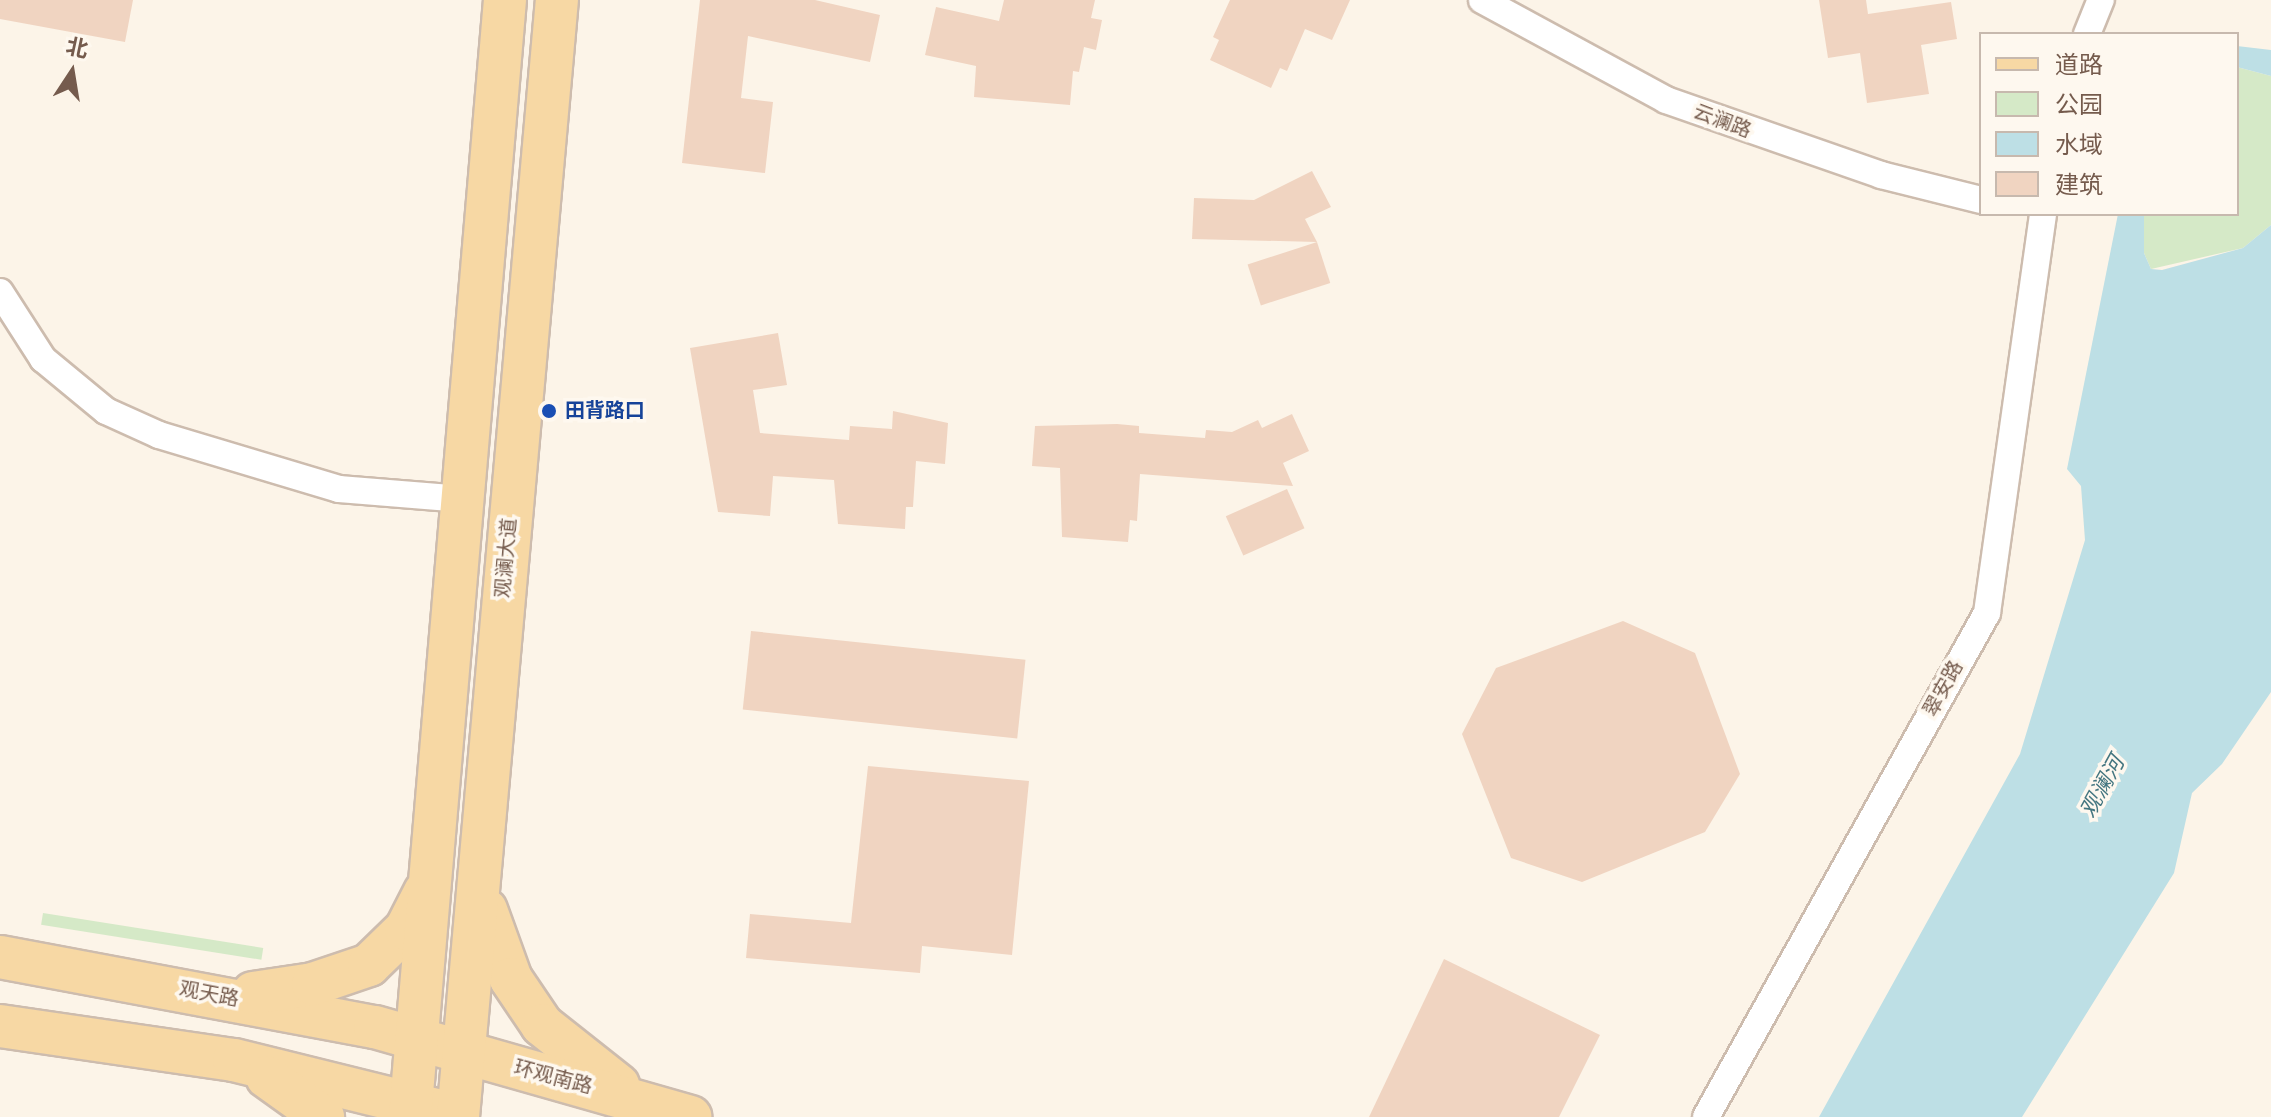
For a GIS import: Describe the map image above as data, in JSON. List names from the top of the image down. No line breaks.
{"streets":{"main road":["观澜大道","观天路","环观南路"],"street":["云澜路","翠安路"]},"crossings":[["观澜大道","环观南路"],["观天路","环观南路"]],"water":["观澜河"],"places":["田背路口"],"legend":["道路","公园","水域","建筑"],"north":"top"}
